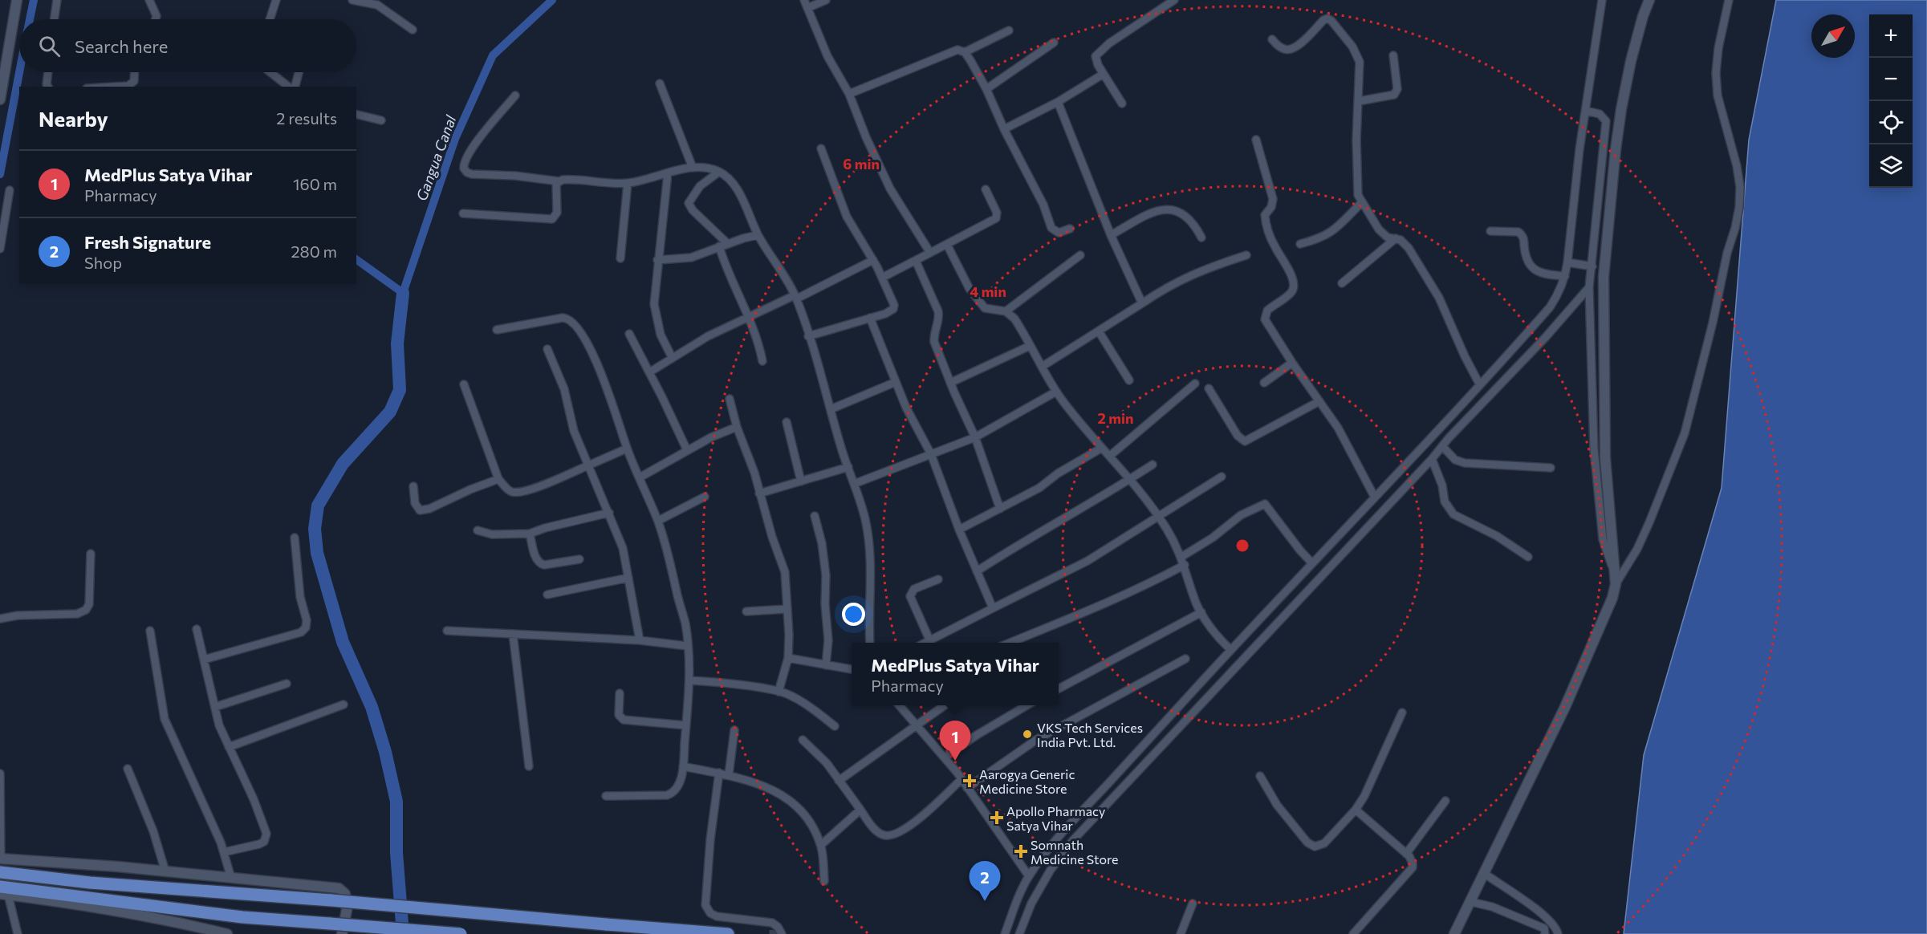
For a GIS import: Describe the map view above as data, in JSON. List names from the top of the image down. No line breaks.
{"water":["Gangua Canal"],"places":{"other":["VKS Tech Services India Pvt. Ltd."],"health":["Aarogya Generic Medicine Store","Apollo Pharmacy Satya Vihar","Somnath Medicine Store"]},"north":"top right","page":{"map_buttons":["+","−"],"search":"Search here","heading":["Nearby","2 results"],"list":[{"mark":"1","name":"MedPlus Satya Vihar","note":"Pharmacy","value":"160 m"},{"mark":"2","name":"Fresh Signature","note":"Shop","value":"280 m"}],"popup":["MedPlus Satya Vihar","Pharmacy"],"pins":["1","2"]},"rings":["6 min","4 min","2 min"]}
